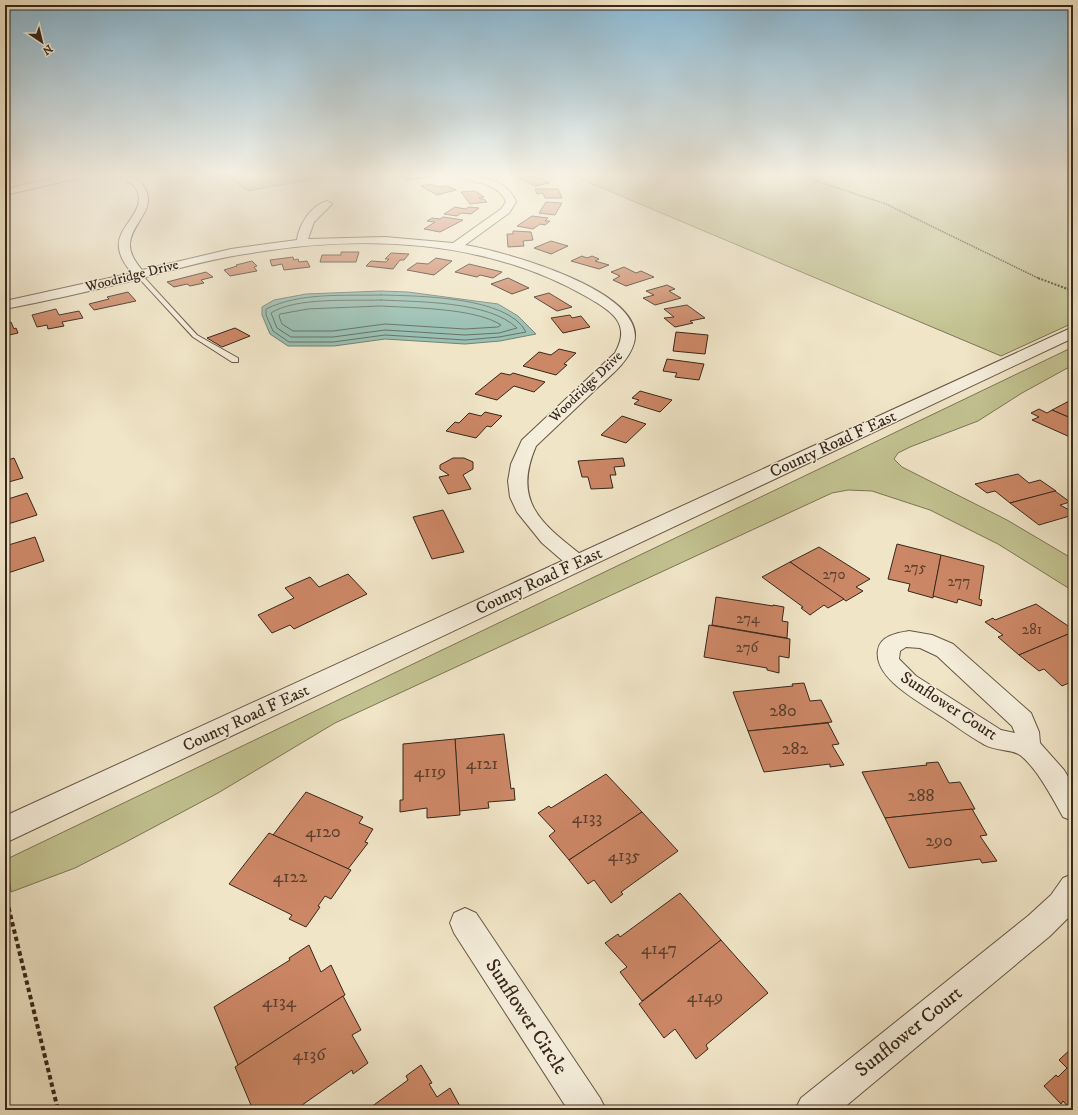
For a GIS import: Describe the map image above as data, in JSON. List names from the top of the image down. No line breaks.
{"streets":{"street":["Woodridge Drive","County Road F East","Sunflower Court","Sunflower Circle"]},"crossings":[["Woodridge Drive","County Road F East"]],"house_numbers":["275","270","277","274","281","276","280","282","4121","4119","288","4133","4120","290","4135","4122","4147","4149","4134","4136"],"north":"bottom right"}
